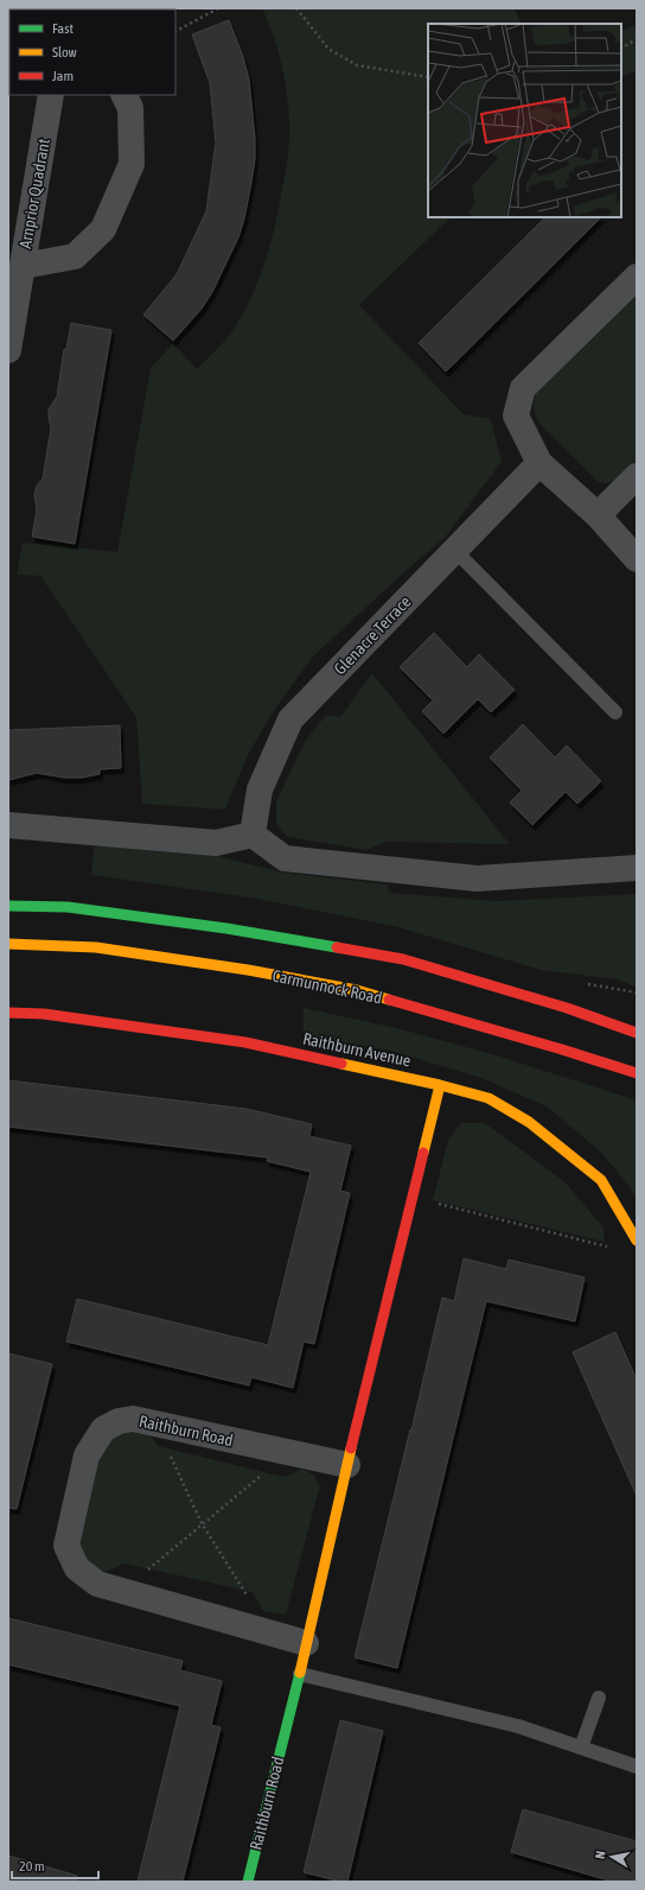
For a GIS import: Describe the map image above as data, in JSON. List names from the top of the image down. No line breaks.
{"streets":{"street":["Arnprior Quadrant","Glenacre Terrace","Carmunnock Road","Raithburn Avenue","Raithburn Road"]},"crossings":[["Raithburn Avenue","Raithburn Road"]],"legend":["Fast","Slow","Jam"],"scale_bar":"20 m","north":"left"}
